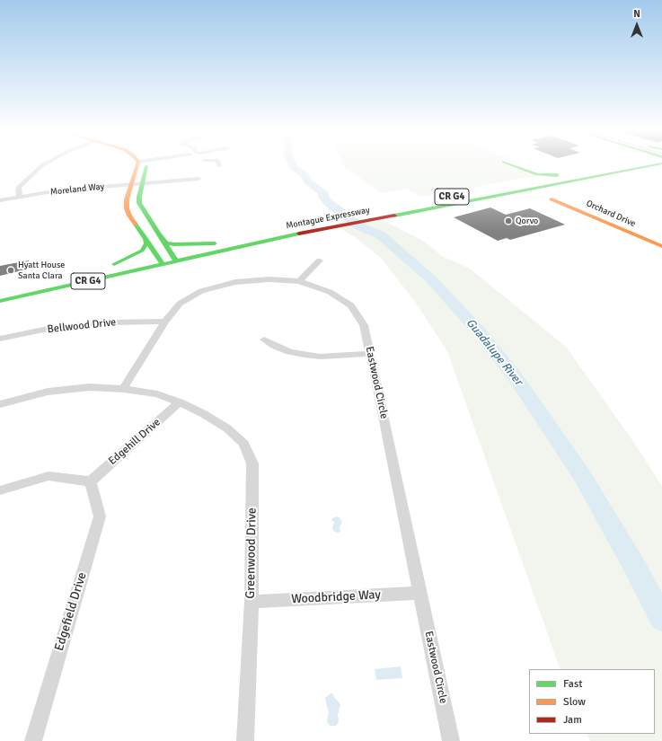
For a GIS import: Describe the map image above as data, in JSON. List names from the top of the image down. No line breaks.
{"streets":{"main road":["CR G4","Orchard Drive","Montague Expressway"],"street":["Moreland Way","Bellwood Drive","Eastwood Circle","Edgehill Drive","Greenwood Drive","Woodbridge Way","Edgefield Drive"]},"crossings":[["Bellwood Drive","Eastwood Circle"],["Eastwood Circle","Greenwood Drive"],["Eastwood Circle","Woodbridge Way"],["Edgehill Drive","Greenwood Drive"],["Edgehill Drive","Edgefield Drive"],["Greenwood Drive","Woodbridge Way"]],"water":["Guadalupe River"],"places":["Qorvo","Hyatt House Santa Clara"],"legend":["Fast","Slow","Jam"],"north":"top"}
